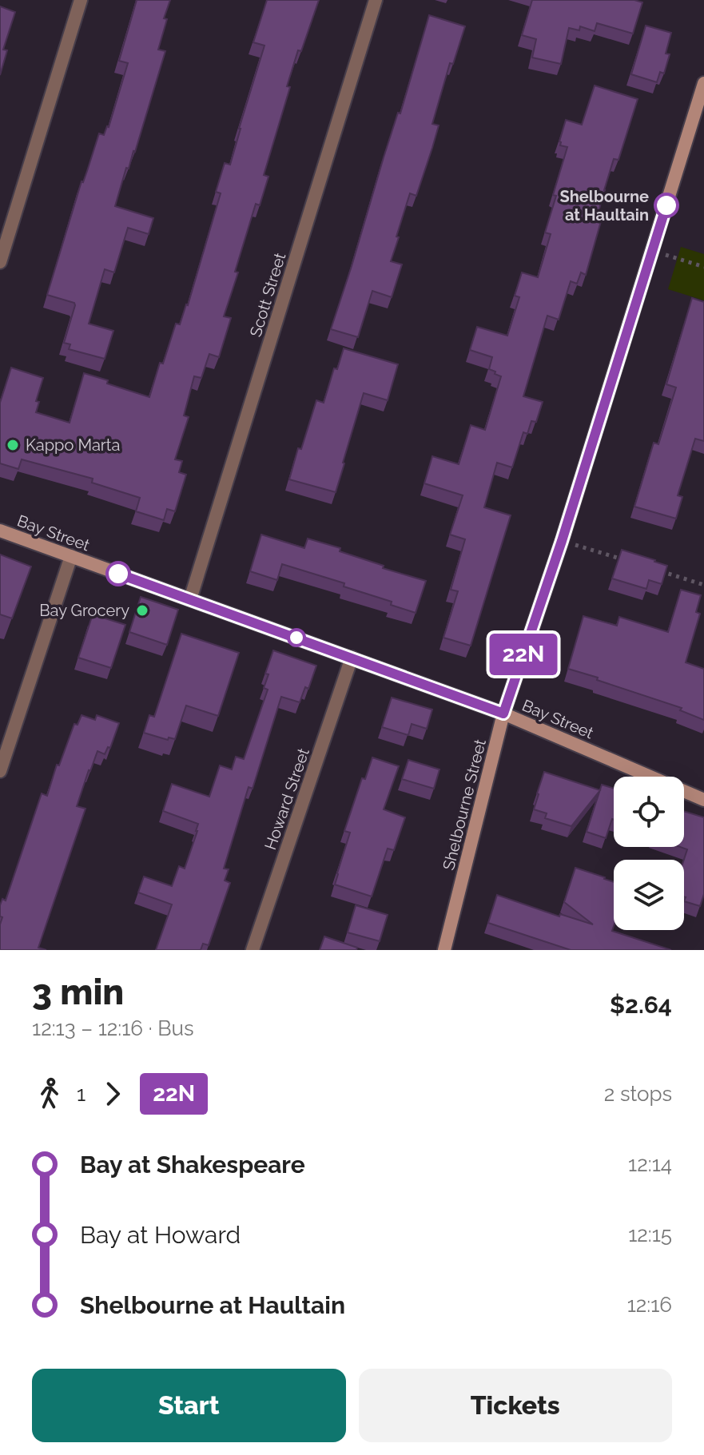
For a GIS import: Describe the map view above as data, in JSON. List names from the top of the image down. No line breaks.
{"streets":{"main road":["Bay Street","Shelbourne Street"],"street":["Scott Street","Howard Street"]},"crossings":[["Scott Street","Bay Street"],["Bay Street","Howard Street"],["Bay Street","Shelbourne Street"]],"places":["Shelbourne at Haultain","Kappo Marta","Bay Grocery"],"lines":["bus line 22N"],"page":{"on_map":"22N","heading":["3 min","12:13 – 12:16 · Bus","$2.64"],"legs":["1","22N","2 stops"],"list":[{"name":"Bay at Shakespeare","value":"12:14"},{"name":"Bay at Howard","value":"12:15"},{"name":"Shelbourne at Haultain","value":"12:16"}],"buttons":["Start","Tickets"]}}
